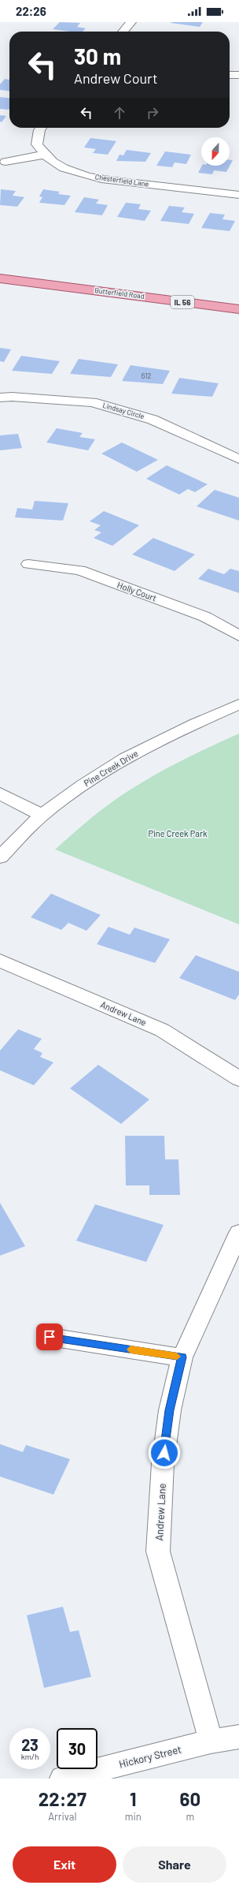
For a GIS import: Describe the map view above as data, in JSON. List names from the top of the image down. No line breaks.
{"streets":{"main road":["Butterfield Road","IL 56"],"street":["Chesterfield Lane","Lindsay Circle","Holly Court","Pine Creek Drive","Andrew Lane","Hickory Street"]},"crossings":[["Andrew Lane","Hickory Street"]],"parks":["Pine Creek Park"],"house_numbers":["612"],"north":"bottom","page":{"status":"22:26","turn":["30 m","Andrew Court"],"speed":"23 km/h","limit":"30","eta":["22:27","Arrival","1","min","60","m"],"buttons":["Exit","Share"]}}
